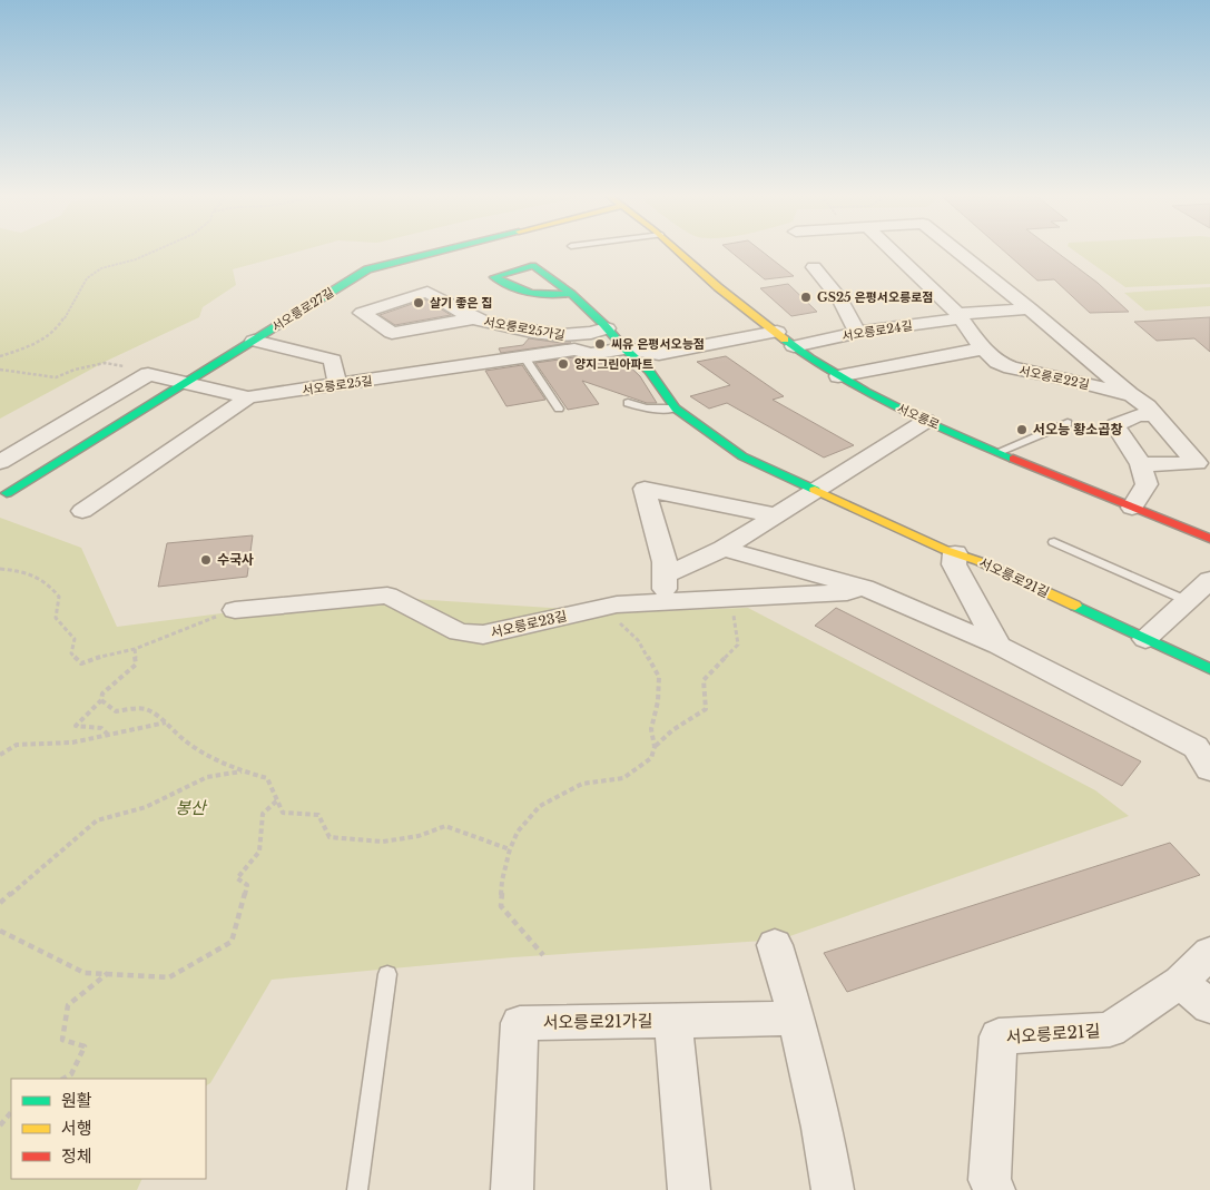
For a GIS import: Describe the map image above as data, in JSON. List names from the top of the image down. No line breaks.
{"streets":{"street":["서오릉로27길","서오릉로25가길","서오릉로24길","서오릉로22길","서오릉로25길","서오릉로","서오릉로21길","서오릉로23길","서오릉로21가길"]},"crossings":[["서오릉로24길","서오릉로22길"],["서오릉로24길","서오릉로"],["서오릉로25길","서오릉로"]],"parks":["봉산"],"places":["GS25 은평서오릉로점","살기 좋은 집","씨유 은평서오능점","양지그린아파트","서오능 황소곱창","수국사"],"legend":["원활","서행","정체"]}
